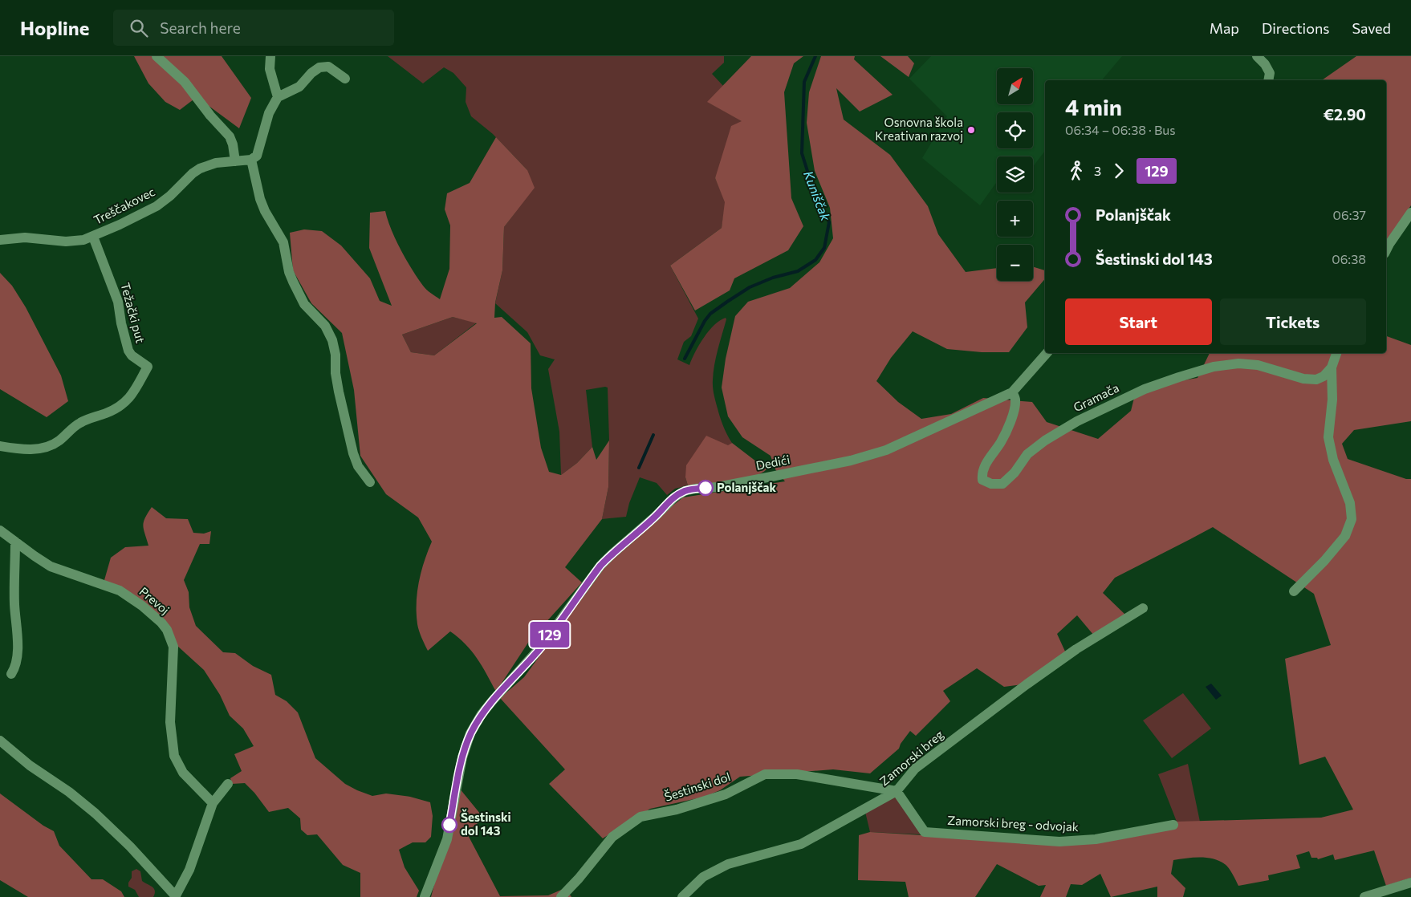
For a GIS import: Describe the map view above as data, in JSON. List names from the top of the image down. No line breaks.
{"streets":{"street":["Treščakovec","Težački put","Gramača","Dedići","Prevoj","Zamorski breg","Šestinski dol","Zamorski breg - odvojak"]},"crossings":[["Treščakovec","Težački put"],["Gramača","Dedići"],["Zamorski breg","Šestinski dol"],["Zamorski breg","Zamorski breg - odvojak"],["Šestinski dol","Zamorski breg - odvojak"]],"water":["Kuniščak"],"places":["Osnovna škola Kreativan razvoj","Polanjščak","Šestinski dol 143"],"lines":["bus line 129"],"north":"top right","page":{"header":"Hopline","search":"Search here","nav":["Map","Directions","Saved"],"on_map":"129","map_buttons":["+","−"],"heading":["4 min","06:34 – 06:38 · Bus","€2.90"],"legs":["3","129"],"list":[{"name":"Polanjščak","value":"06:37"},{"name":"Šestinski dol 143","value":"06:38"}],"buttons":["Start","Tickets"]}}
